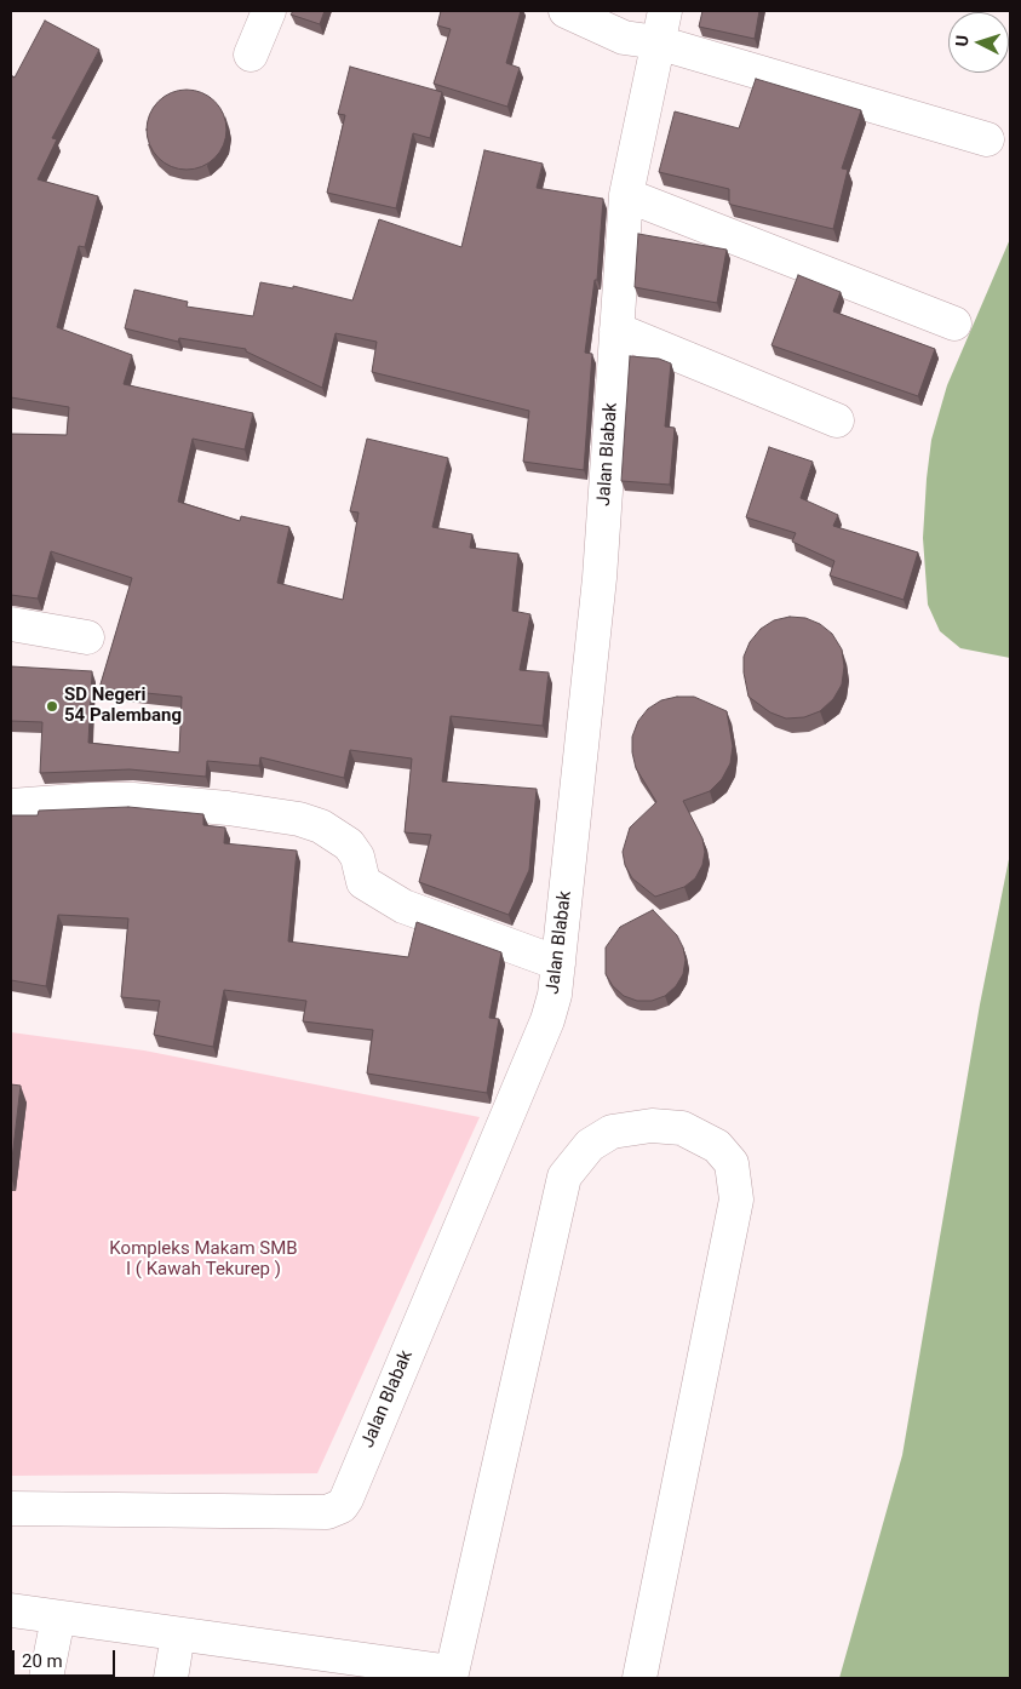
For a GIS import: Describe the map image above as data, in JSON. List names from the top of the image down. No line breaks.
{"streets":{"street":["Jalan Blabak"]},"parks":["Kompleks Makam SMB I ( Kawah Tekurep )"],"places":["SD Negeri 54 Palembang"],"scale_bar":"20 m","north":"left"}
